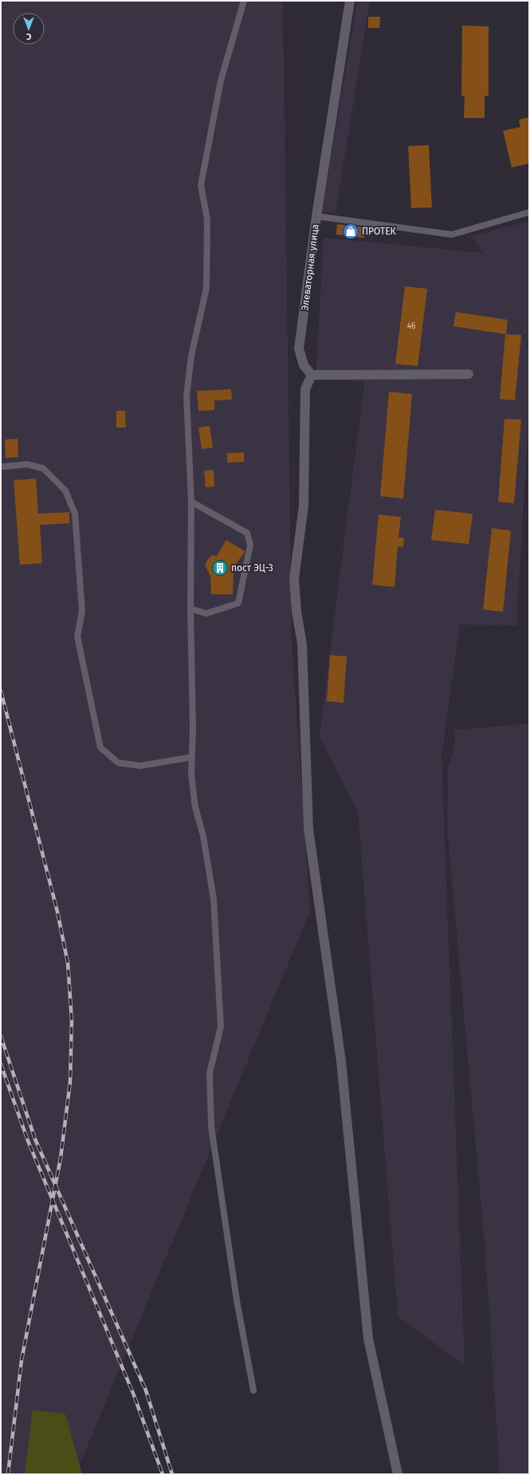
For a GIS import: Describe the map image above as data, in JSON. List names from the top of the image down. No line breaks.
{"streets":{"street":["Элеваторная улица"]},"places":{"shop":["ПРОТЕК"],"building":["пост ЭЦ-3"]},"house_numbers":["46"],"north":"bottom"}
